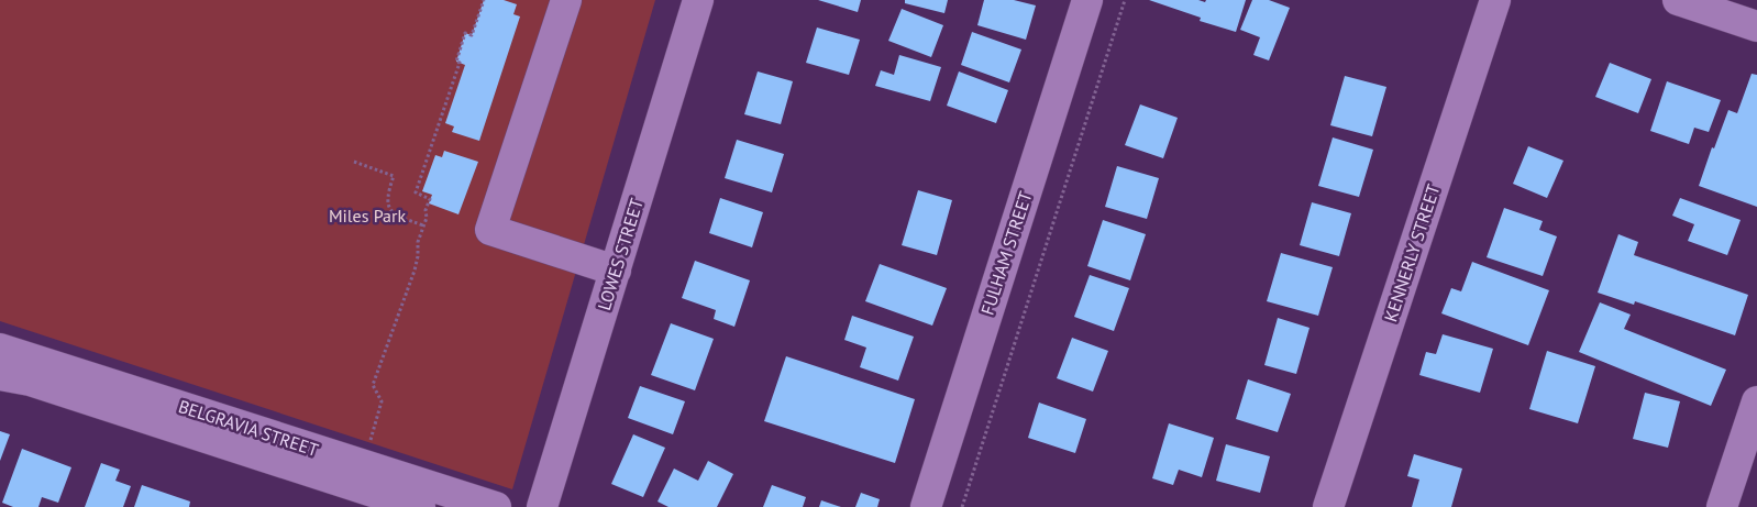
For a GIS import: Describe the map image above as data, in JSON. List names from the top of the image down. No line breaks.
{"streets":{"street":["FULHAM STREET","KENNERLY STREET","LOWES STREET","BELGRAVIA STREET"]},"parks":["Miles Park"]}
